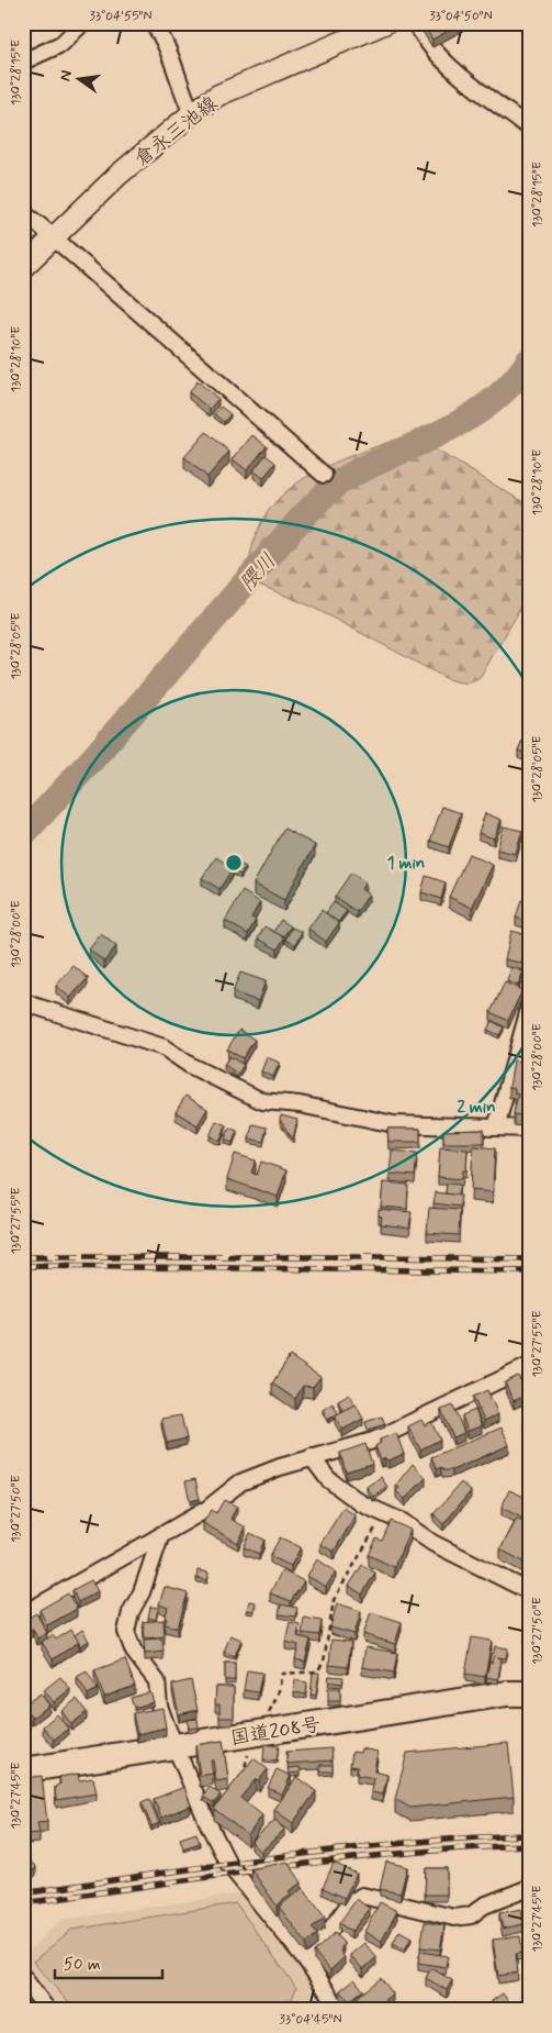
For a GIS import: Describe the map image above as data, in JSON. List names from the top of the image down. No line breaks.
{"streets":{"highway":["国道208号"],"main road":["倉永三池線"]},"water":["隈川"],"scale_bar":"50 m","north":"left","coordinates":["33°04'55\"N","33°04'50\"N","130°28'15\"E","130°28'10\"E","130°28'05\"E","130°28'00\"E","130°27'55\"E","130°27'50\"E","130°27'45\"E","33°04'45\"N"],"rings":["1 min","2 min"]}
